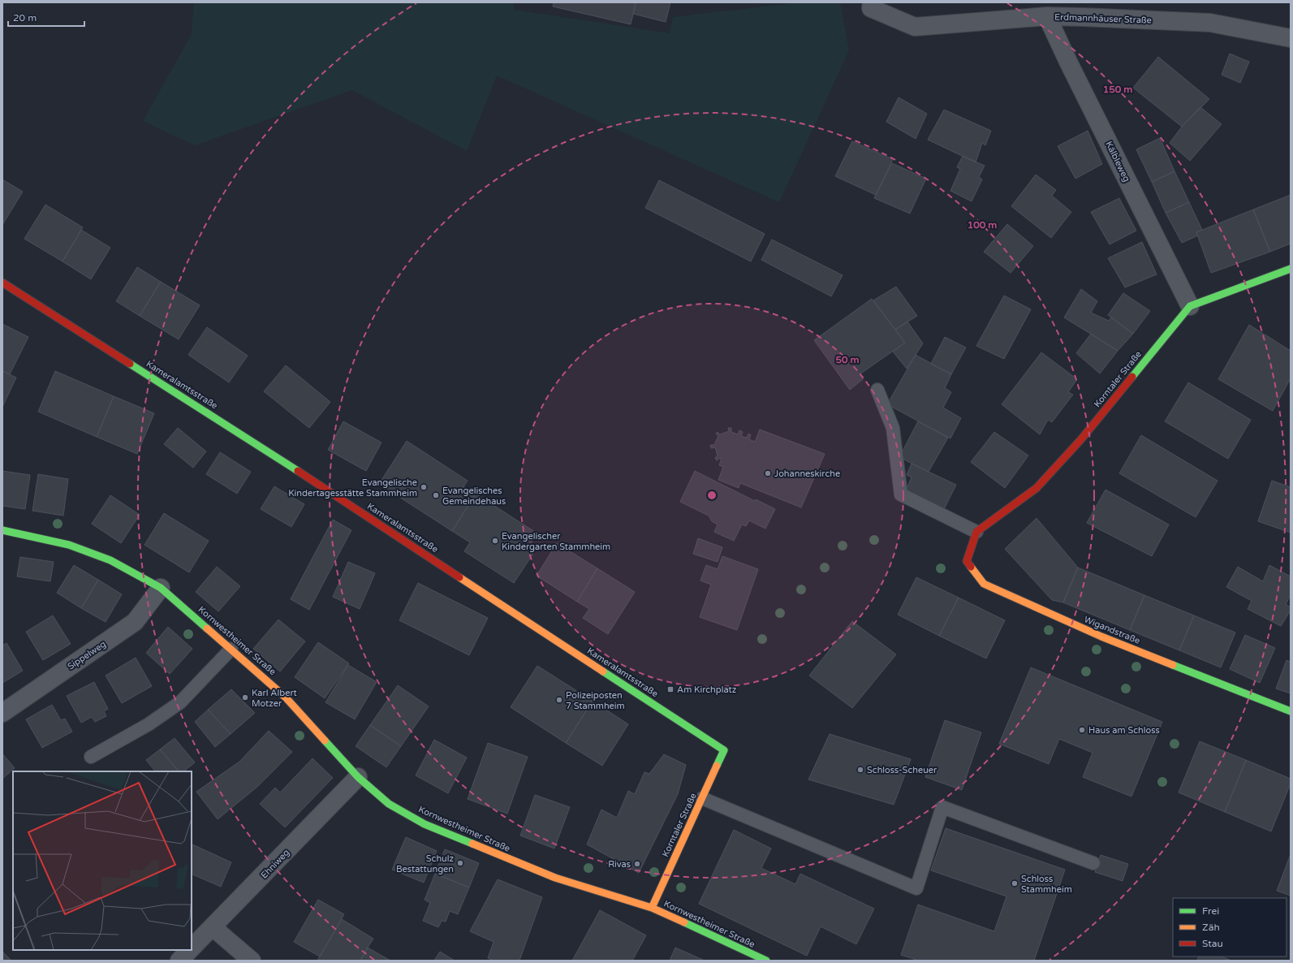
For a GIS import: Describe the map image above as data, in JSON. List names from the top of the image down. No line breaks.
{"streets":{"street":["Erdmannhäuser Straße","Kälbleweg","Korntaler Straße","Kameralamtsstraße","Wigandstraße","Kornwestheimer Straße","Sippelweg","Ehniweg"]},"crossings":[["Erdmannhäuser Straße","Kälbleweg"],["Kälbleweg","Korntaler Straße"],["Korntaler Straße","Kameralamtsstraße"],["Korntaler Straße","Wigandstraße"],["Korntaler Straße","Kornwestheimer Straße"],["Kornwestheimer Straße","Sippelweg"],["Kornwestheimer Straße","Ehniweg"]],"places":{"other":["Johanneskirche","Evangelische Kindertagesstätte Stammheim","Evangelisches Gemeindehaus","Evangelischer Kindergarten Stammheim","Karl Albert Motzer","Polizeiposten 7 Stammheim","Haus am Schloss","Schloss-Scheuer","Schulz Bestattungen","Rivas","Schloss Stammheim"],"transit":["Am Kirchplatz"]},"legend":["Frei","Zäh","Stau"],"scale_bar":"20 m","rings":["150 m","100 m","50 m"]}
